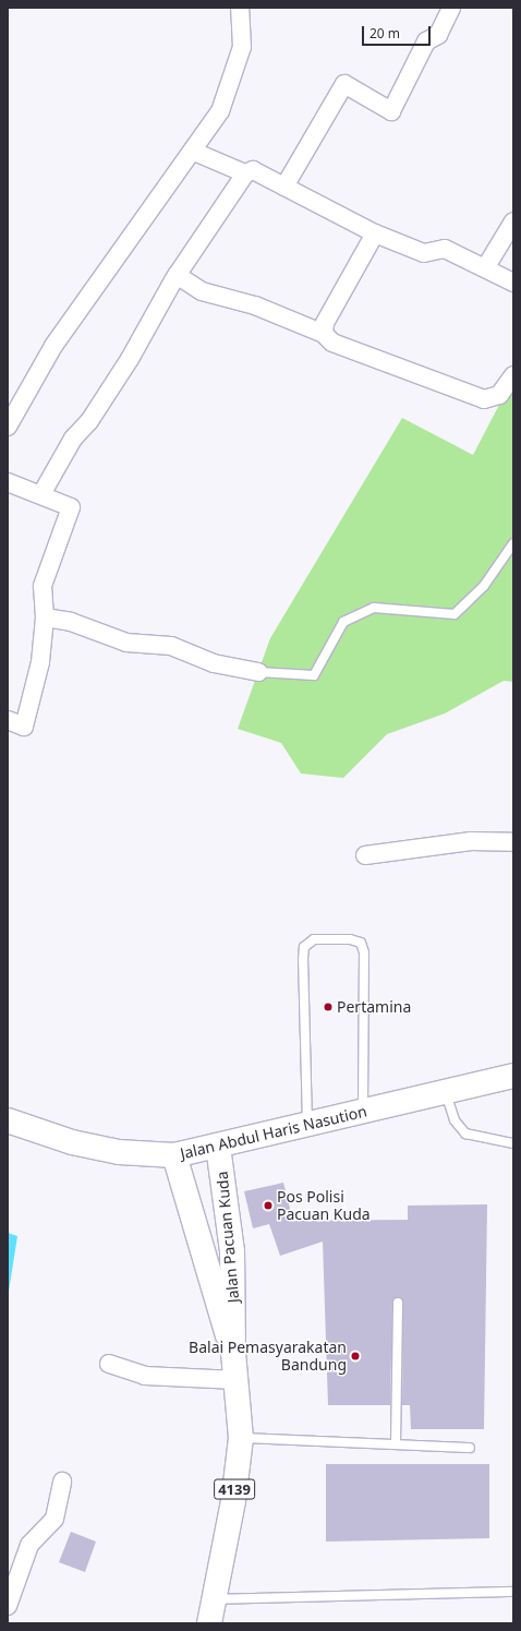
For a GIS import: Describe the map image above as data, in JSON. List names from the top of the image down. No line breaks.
{"streets":{"main road":["Jalan Abdul Haris Nasution","Jalan Pacuan Kuda","4139"]},"crossings":[["Jalan Abdul Haris Nasution","Jalan Pacuan Kuda"]],"places":["Pertamina","Pos Polisi Pacuan Kuda","Balai Pemasyarakatan Bandung"],"scale_bar":"20 m"}
